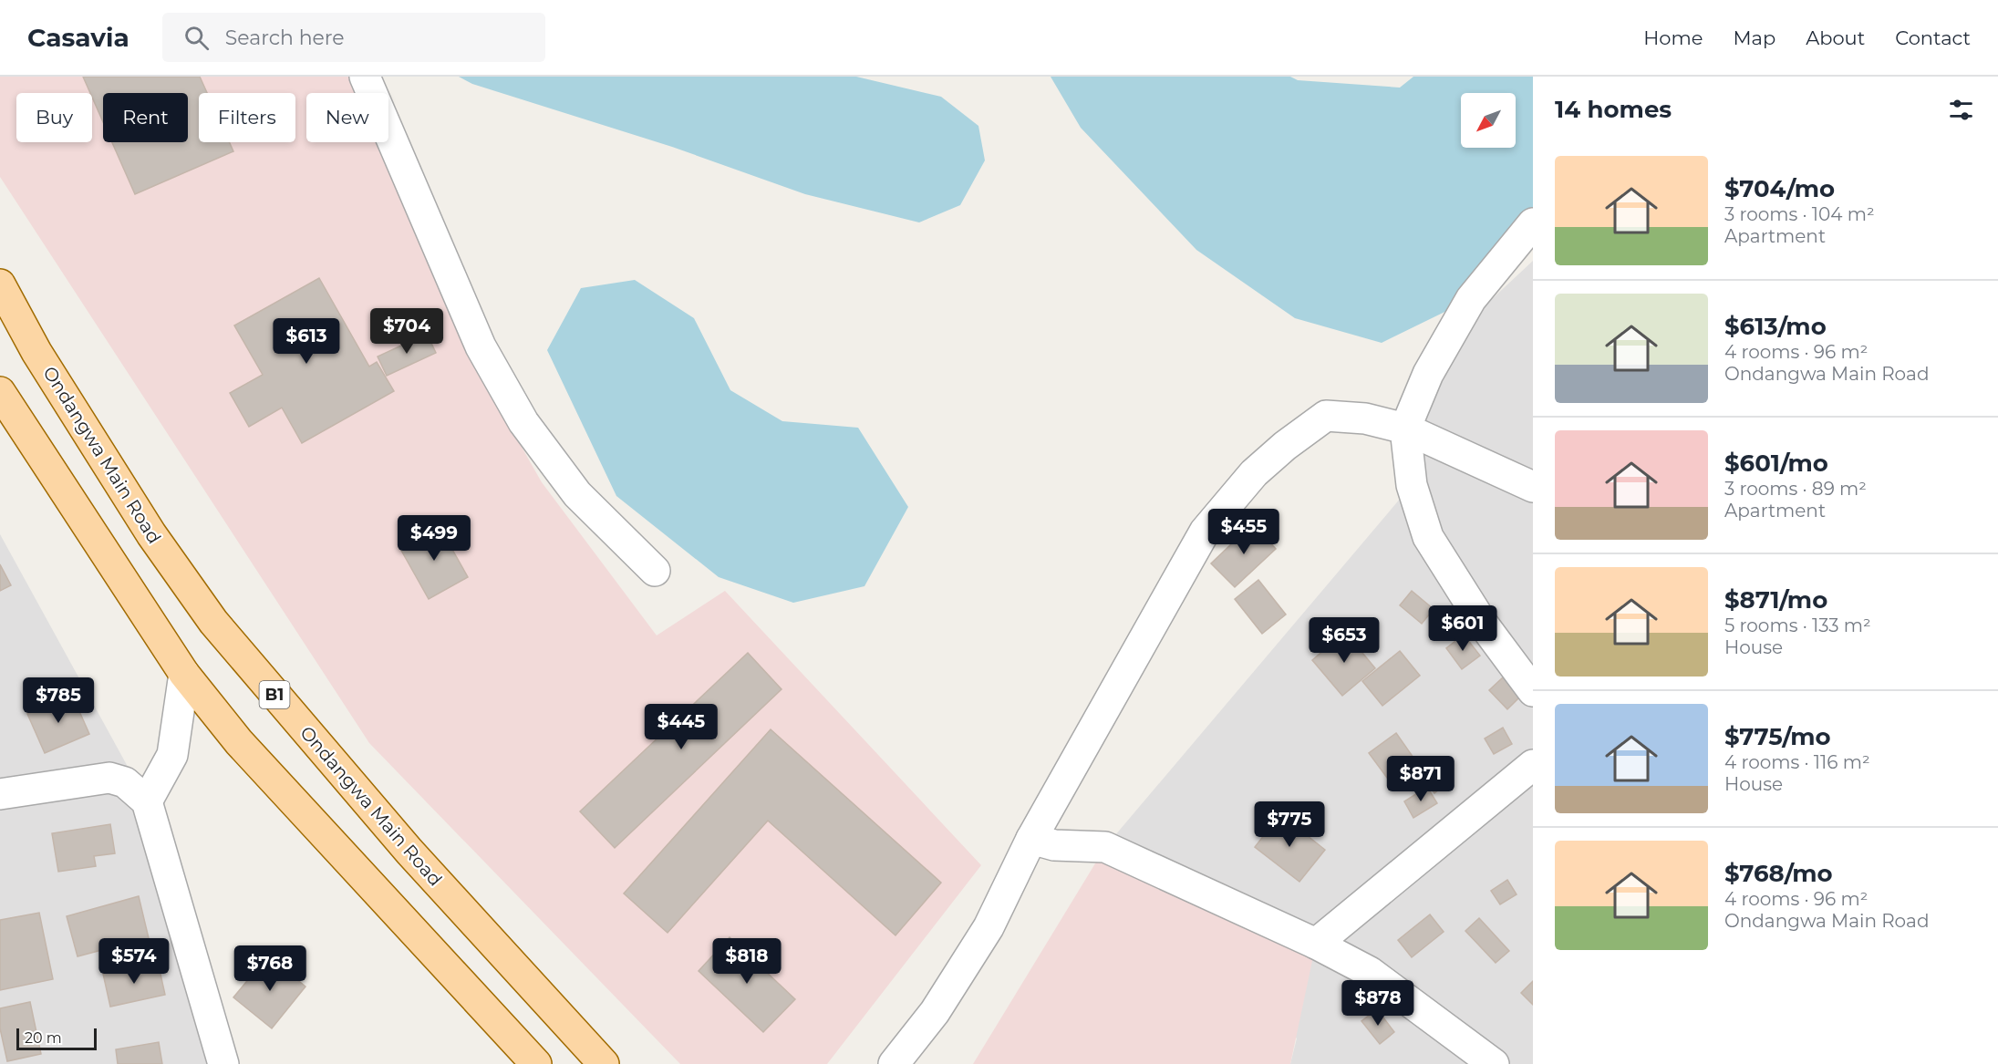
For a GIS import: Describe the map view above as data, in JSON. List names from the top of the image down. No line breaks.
{"streets":{"main road":["Ondangwa Main Road","B1"]},"scale_bar":"20 m","north":"bottom left","page":{"header":"Casavia","search":"Search here","nav":["Home","Map","About","Contact"],"heading":"14 homes","chip":["Buy","Rent","Filters","New"],"list":[{"name":"$704/mo","note":"3 rooms · 104 m² · Apartment"},{"name":"$613/mo","note":"4 rooms · 96 m² · Ondangwa Main Road"},{"name":"$601/mo","note":"3 rooms · 89 m² · Apartment"},{"name":"$871/mo","note":"5 rooms · 133 m² · House"},{"name":"$775/mo","note":"4 rooms · 116 m² · House"},{"name":"$768/mo","note":"4 rooms · 96 m² · Ondangwa Main Road"}],"price":["$704","$613","$455","$499","$601","$653","$785","$445","$871","$775","$574","$818","$768","$878"],"scale":"20 m"}}
